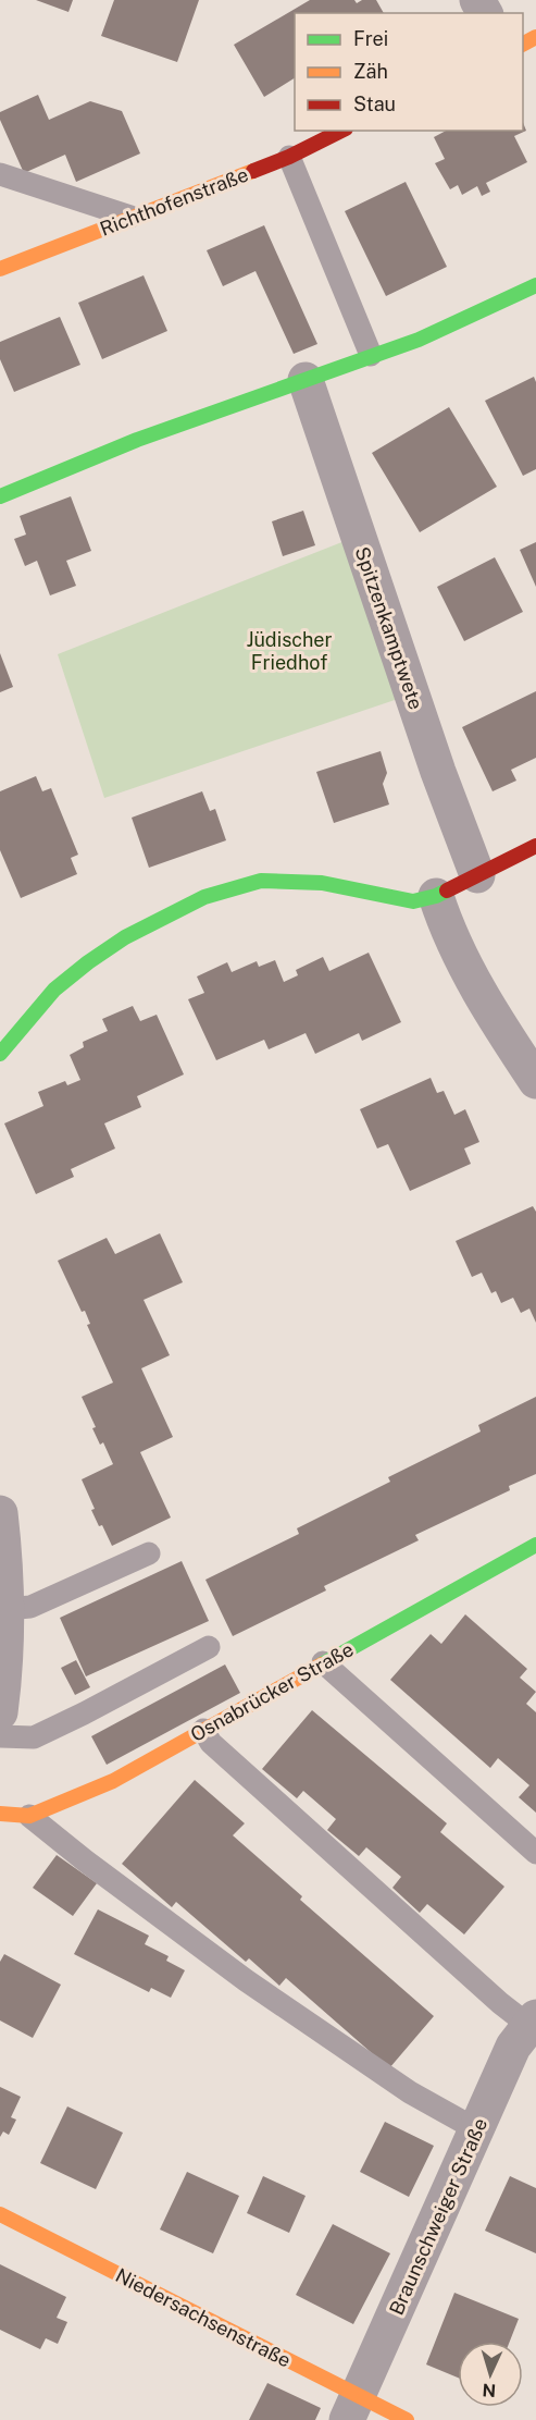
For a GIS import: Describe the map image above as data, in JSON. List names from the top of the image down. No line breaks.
{"streets":{"street":["Richthofenstraße","Spitzenkamptwete","Osnabrücker Straße","Braunschweiger Straße","Niedersachsenstraße"]},"crossings":[["Braunschweiger Straße","Niedersachsenstraße"]],"parks":["Jüdischer Friedhof"],"legend":["Frei","Zäh","Stau"],"north":"bottom"}
